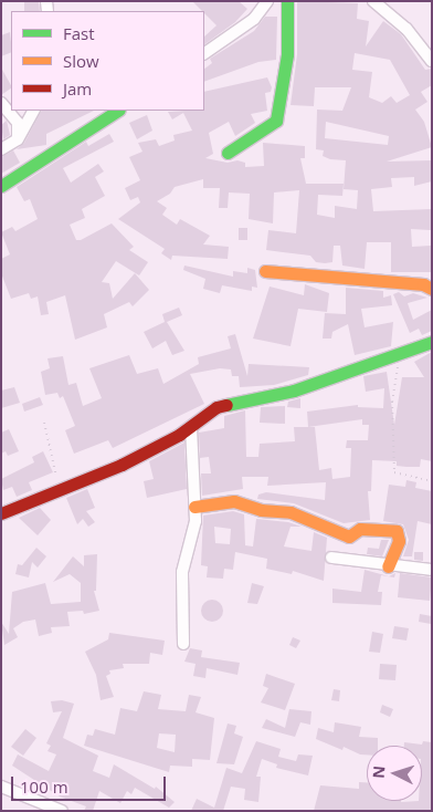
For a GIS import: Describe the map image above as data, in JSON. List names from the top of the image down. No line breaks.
{"legend":["Fast","Slow","Jam"],"scale_bar":"100 m","north":"left"}
